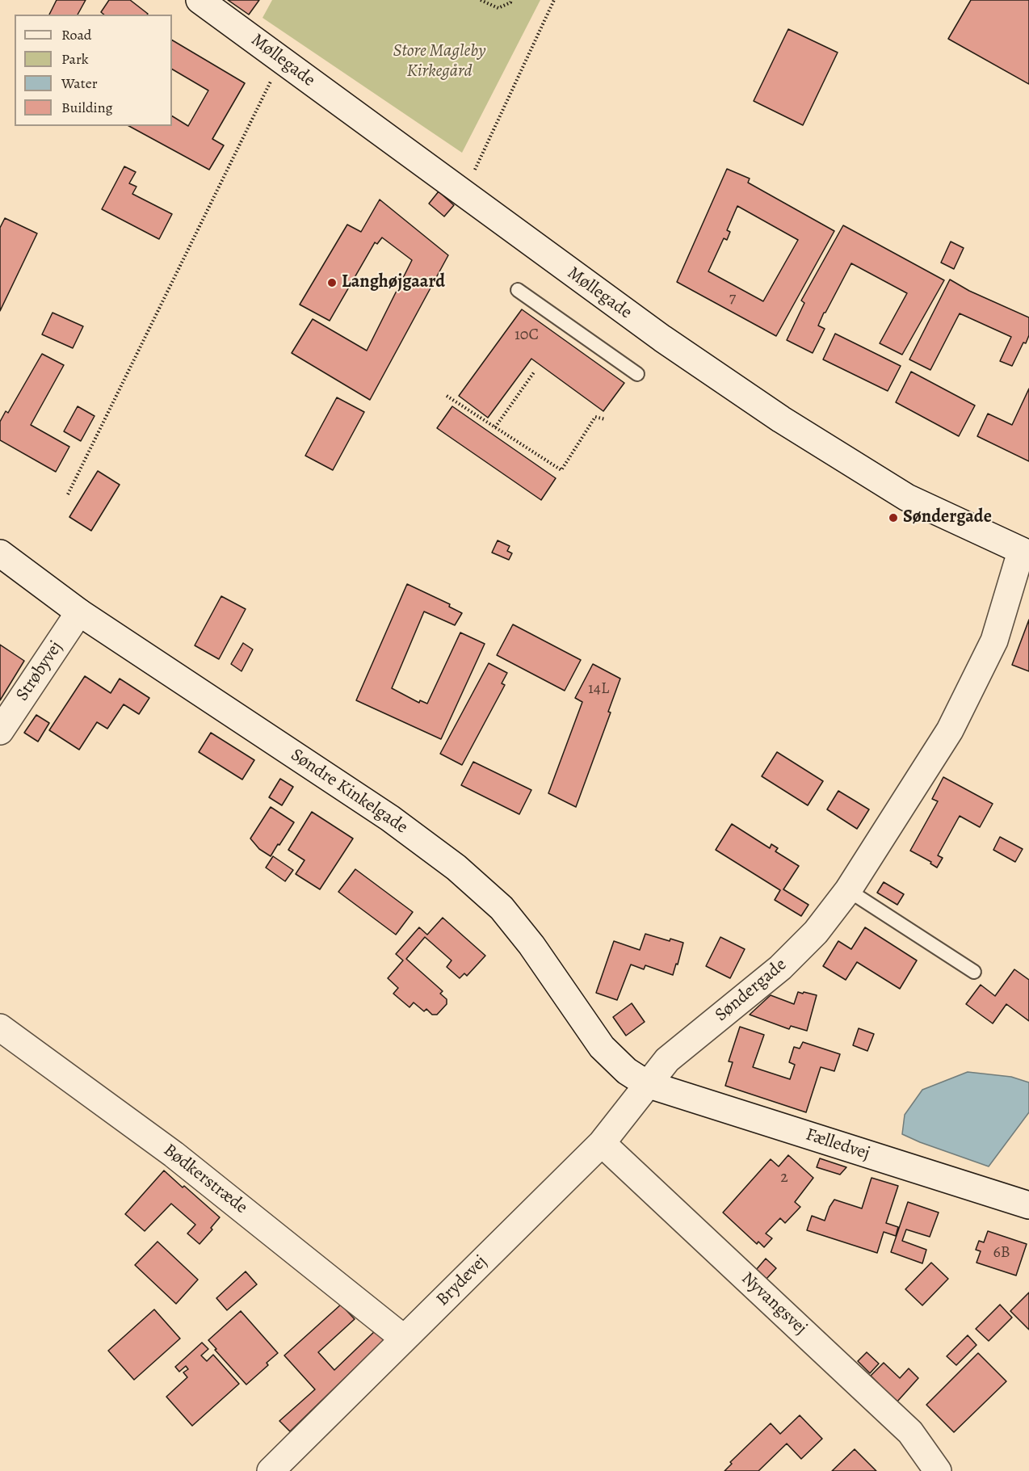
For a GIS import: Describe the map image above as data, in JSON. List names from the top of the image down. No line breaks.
{"streets":{"street":["Møllegade","Strøbyvej","Søndre Kinkelgade","Søndergade","Fælledvej","Bødkerstræde","Brydevej","Nyvangsvej"]},"crossings":[["Møllegade","Søndergade"],["Strøbyvej","Søndre Kinkelgade"],["Søndre Kinkelgade","Søndergade"],["Søndre Kinkelgade","Fælledvej"],["Søndre Kinkelgade","Brydevej"],["Søndergade","Fælledvej"],["Søndergade","Brydevej"],["Fælledvej","Brydevej"],["Bødkerstræde","Brydevej"],["Brydevej","Nyvangsvej"]],"parks":["Store Magleby Kirkegård"],"places":["Langhøjgaard","Søndergade"],"house_numbers":["7","10C","14L","2","6B"],"legend":["Road","Park","Water","Building"]}
